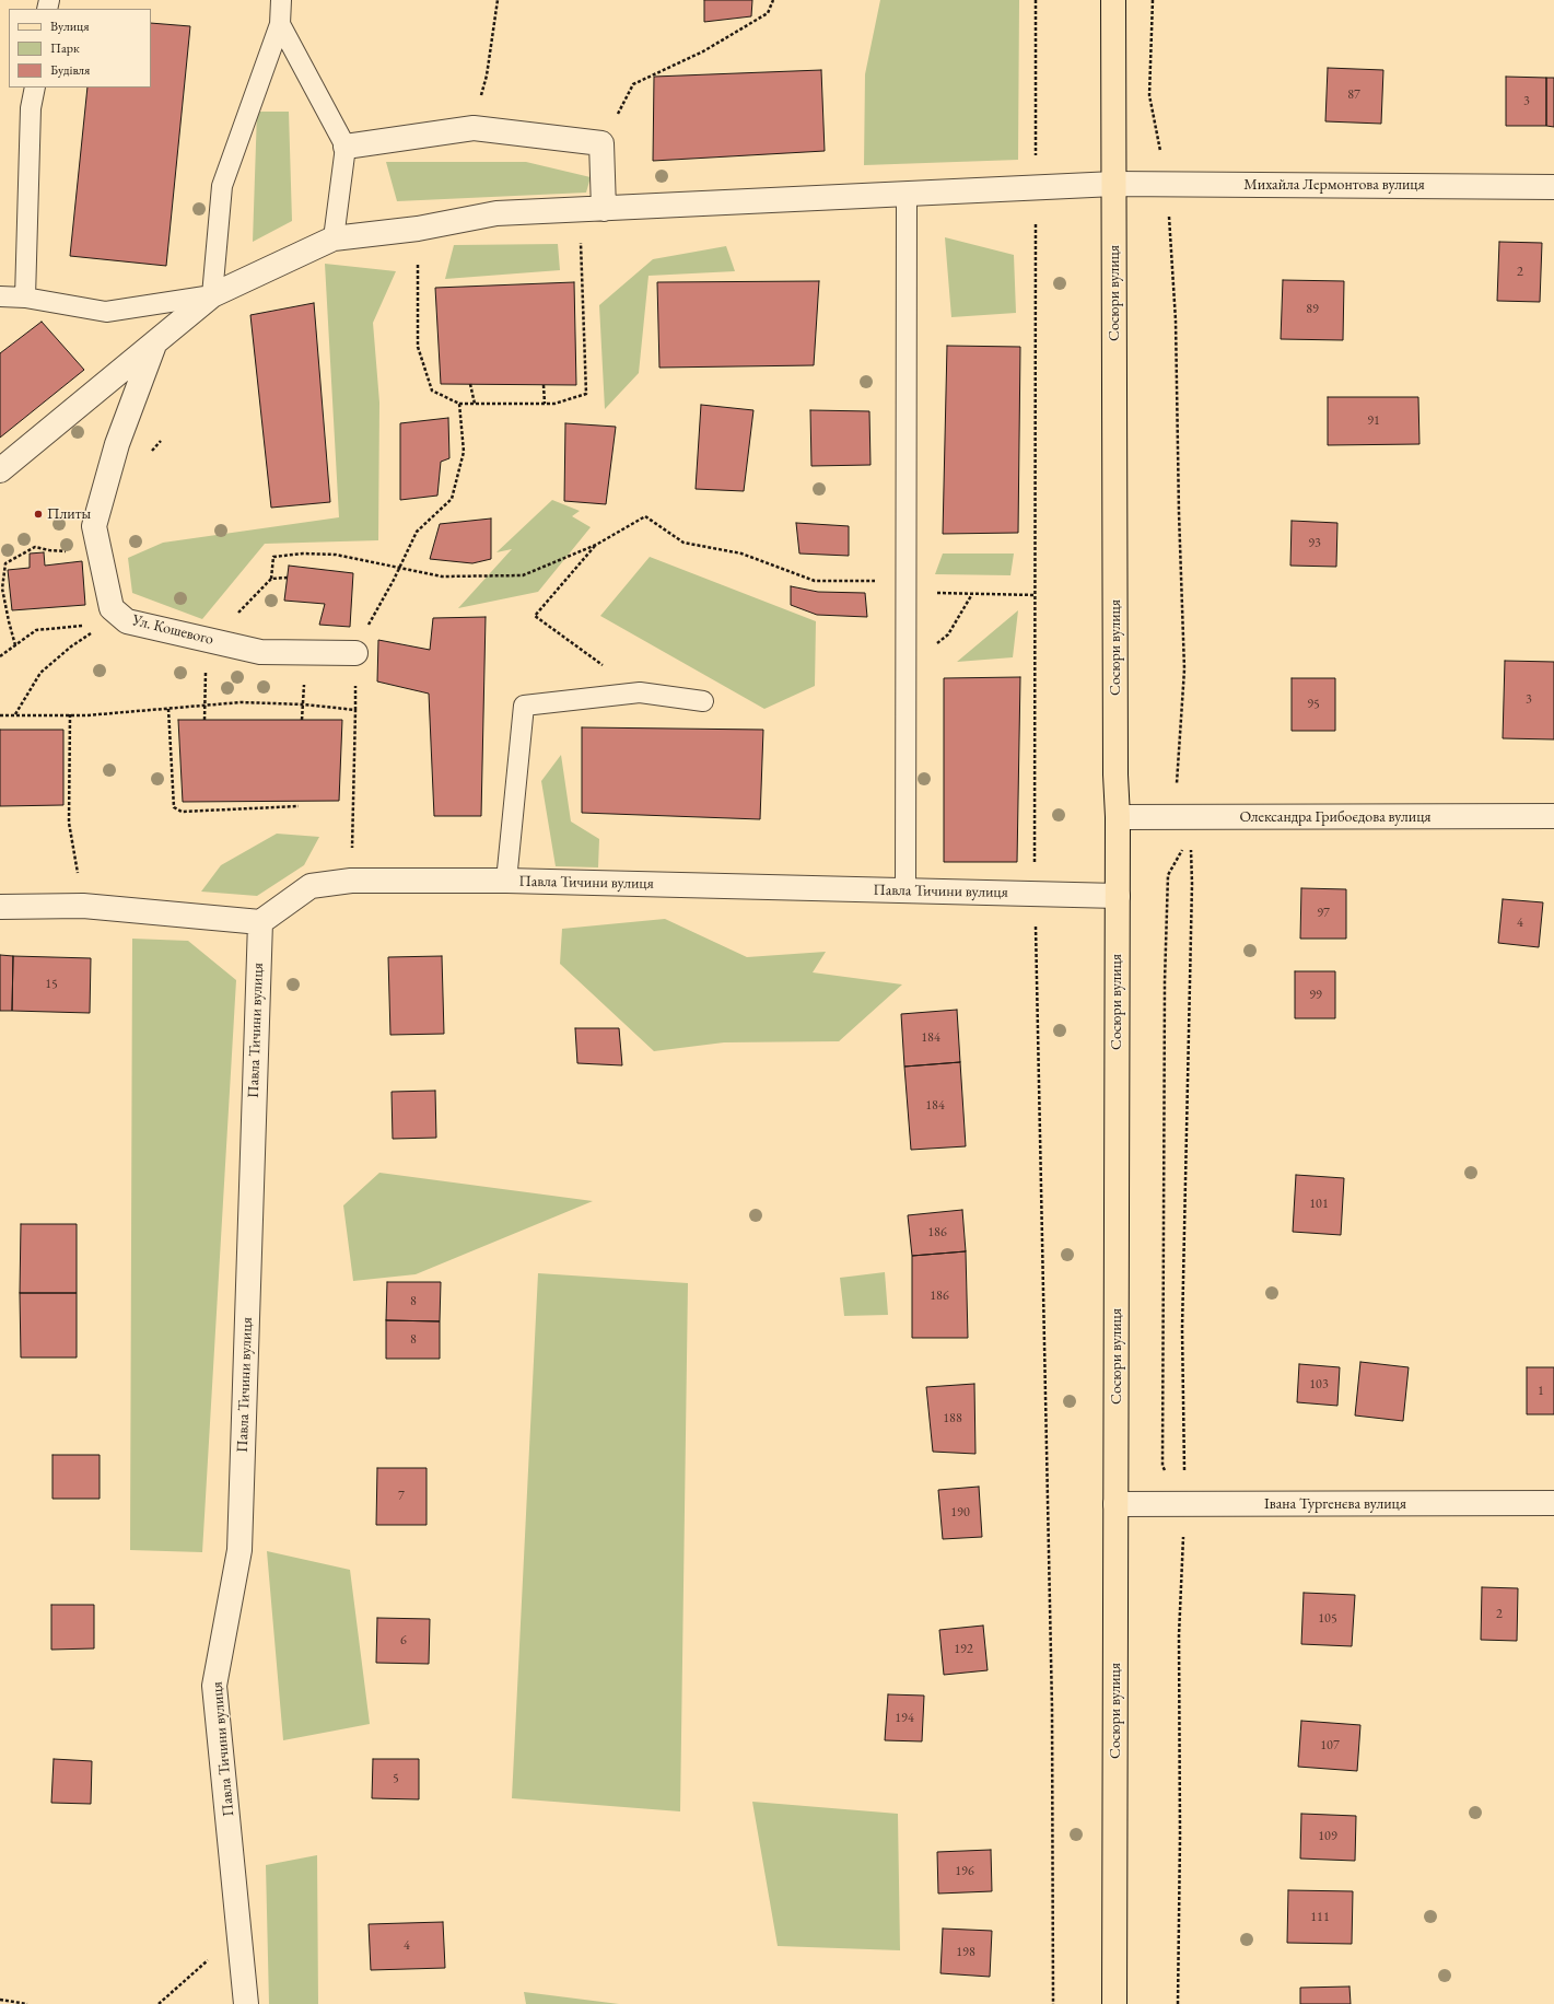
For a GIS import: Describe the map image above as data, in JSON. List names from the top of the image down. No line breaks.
{"streets":{"main road":["Сосюри вулиця"],"street":["Михайла Лермонтова вулиця","Ул. Кошевого","Олександра Грибоєдова вулиця","Павла Тичини вулиця","Івана Тургенєва вулиця"]},"crossings":[["Михайла Лермонтова вулиця","Сосюри вулиця"],["Михайла Лермонтова вулиця","Ул. Кошевого"],["Сосюри вулиця","Олександра Грибоєдова вулиця"],["Сосюри вулиця","Павла Тичини вулиця"],["Сосюри вулиця","Івана Тургенєва вулиця"]],"places":["Плиты"],"house_numbers":["87","3","2","89","91","93","3","95","97","4","15","99","184","184","101","186","186","8","8","103","1","188","7","190","2","105","6","192","194","107","5","109","196","111","4","198"],"legend":["Вулиця","Парк","Будівля"]}
